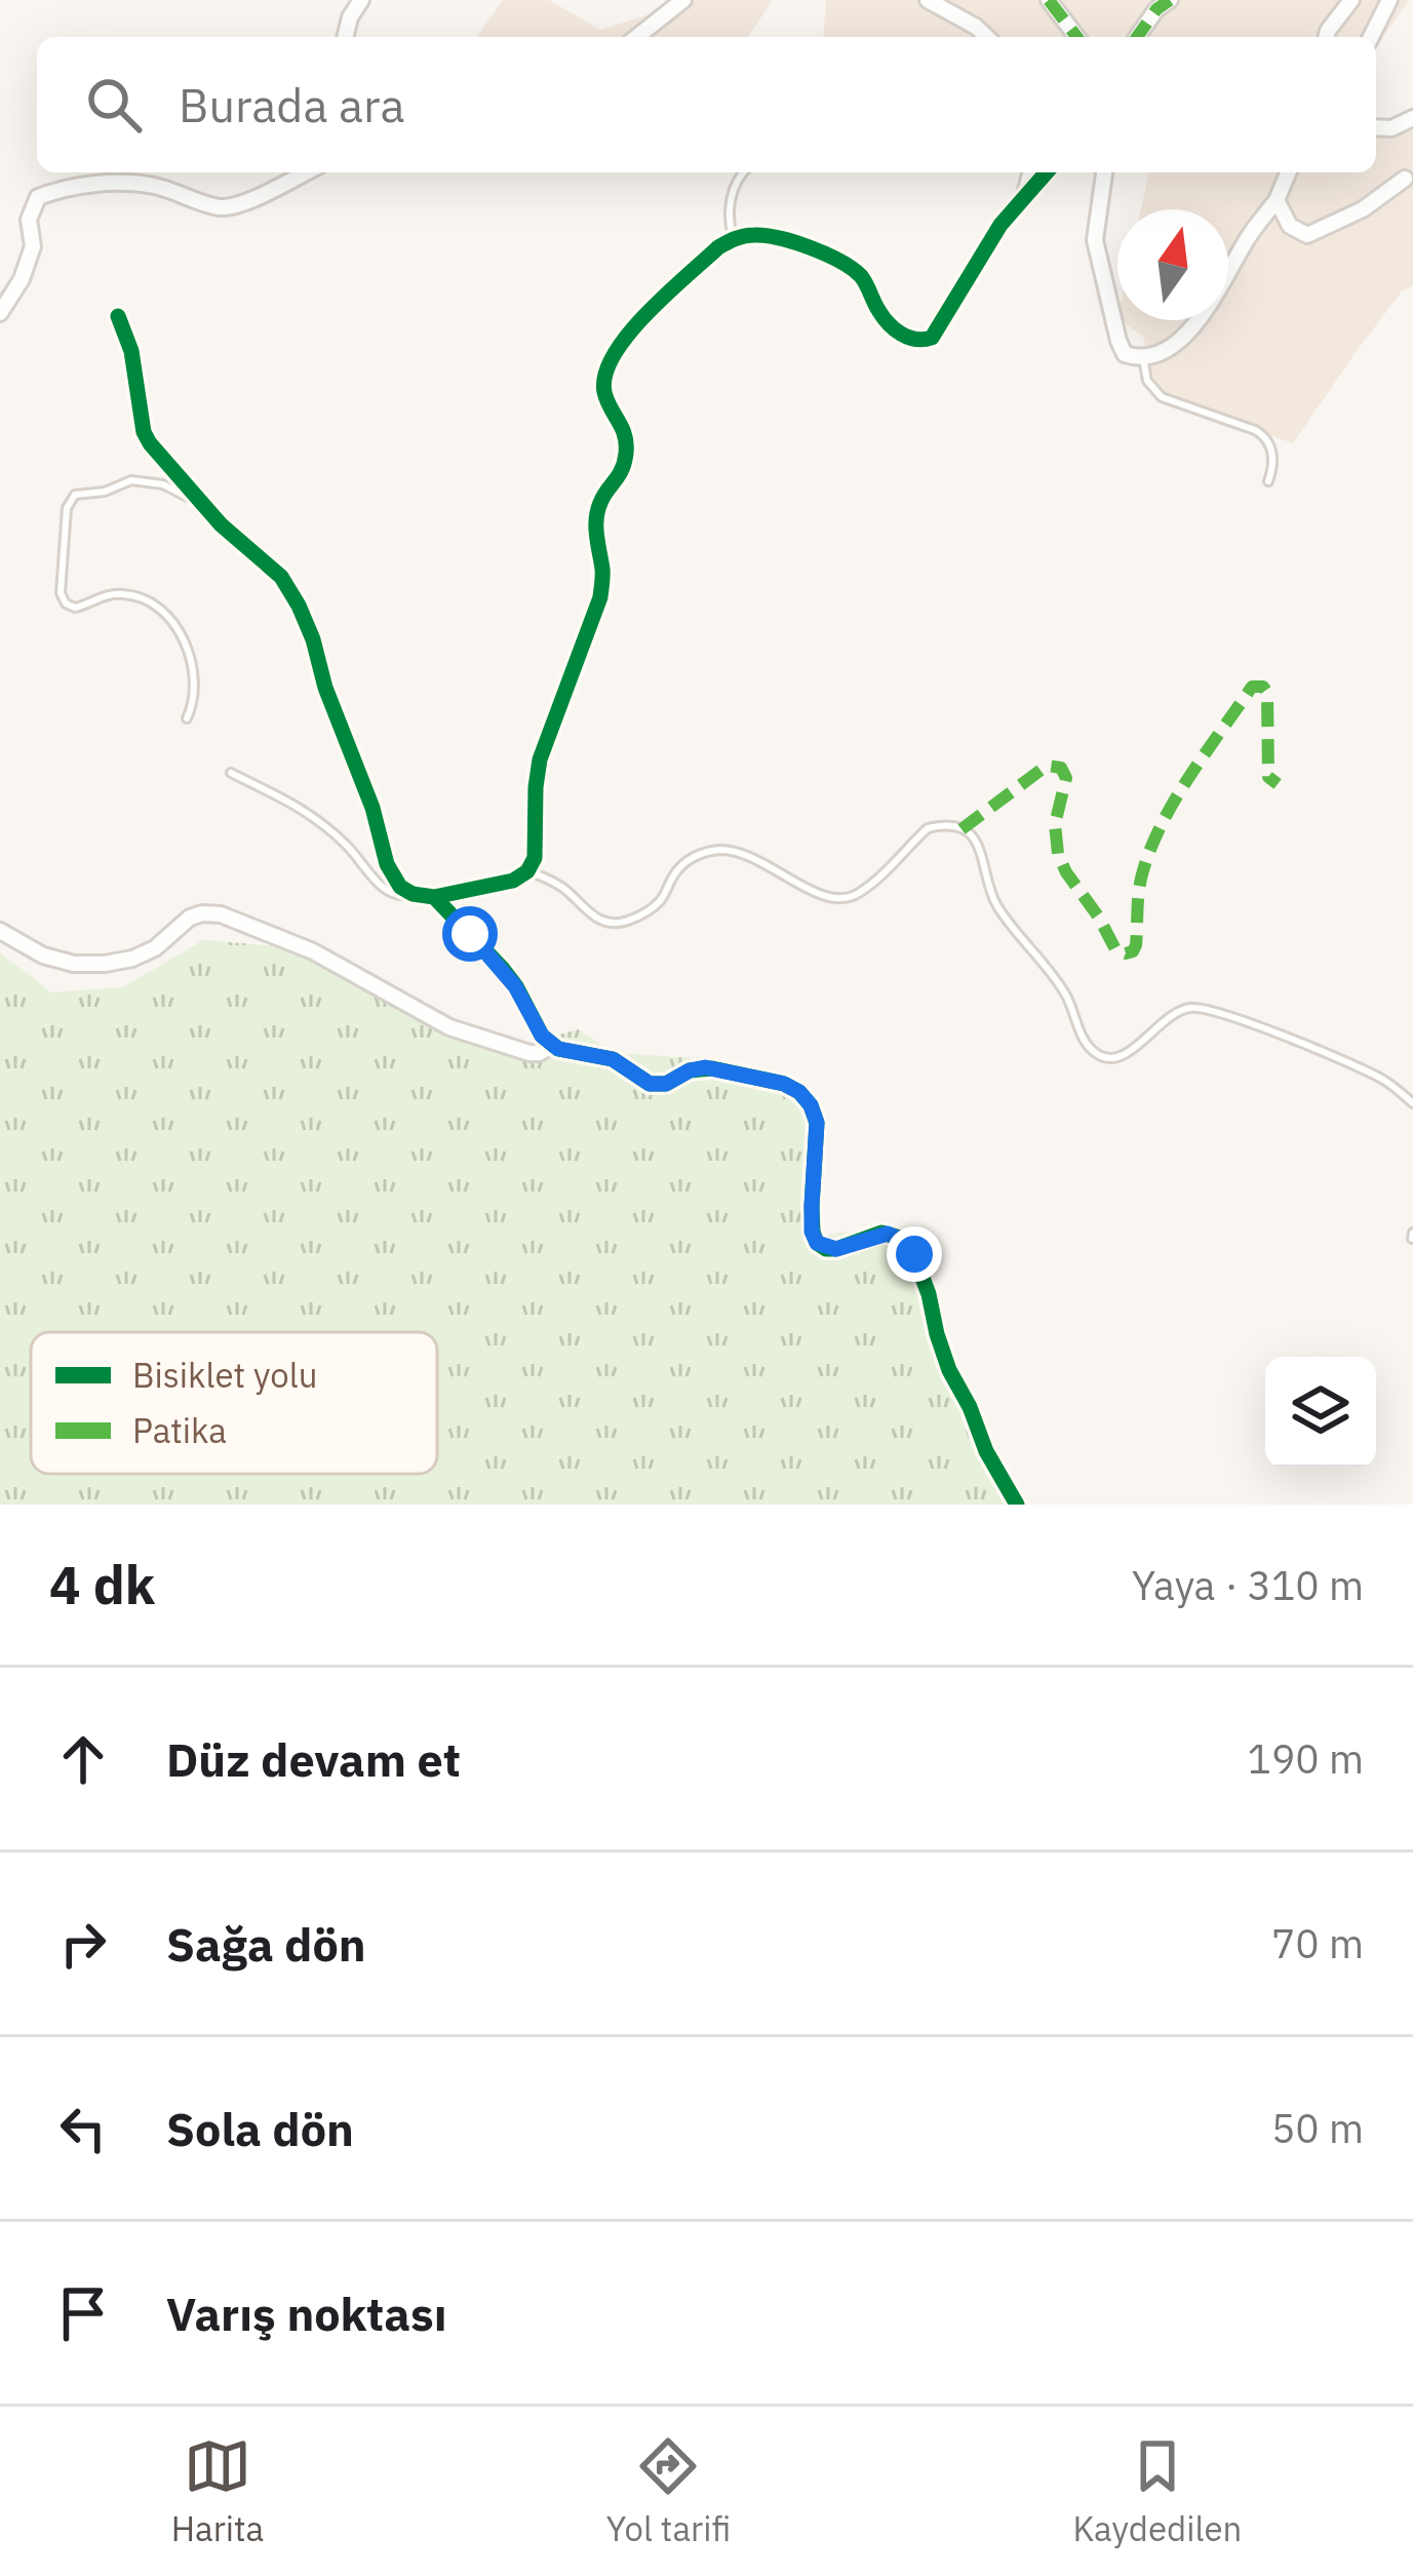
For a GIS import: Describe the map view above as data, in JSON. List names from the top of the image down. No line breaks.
{"legend":["Bisiklet yolu","Patika"],"north":"top","page":{"search":"Burada ara","heading":["4 dk","Yaya · 310 m"],"list":[["Düz devam et","190 m"],["Sağa dön","70 m"],["Sola dön","50 m"],"Varış noktası"],"nav":["Harita","Yol tarifi","Kaydedilen"]}}
